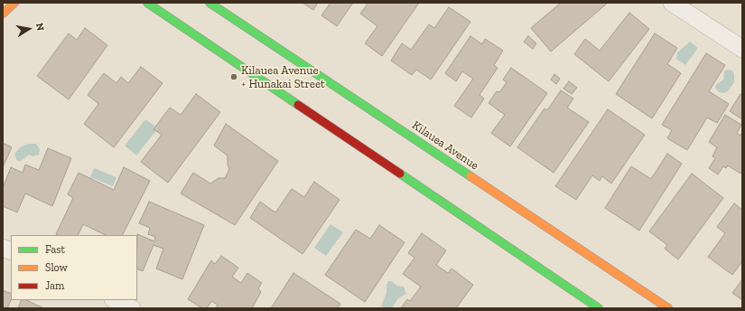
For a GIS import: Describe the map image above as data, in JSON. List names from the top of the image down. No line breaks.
{"streets":{"street":["Kilauea Avenue"]},"places":["Kilauea Avenue + Hunakai Street"],"legend":["Fast","Slow","Jam"],"north":"right"}
